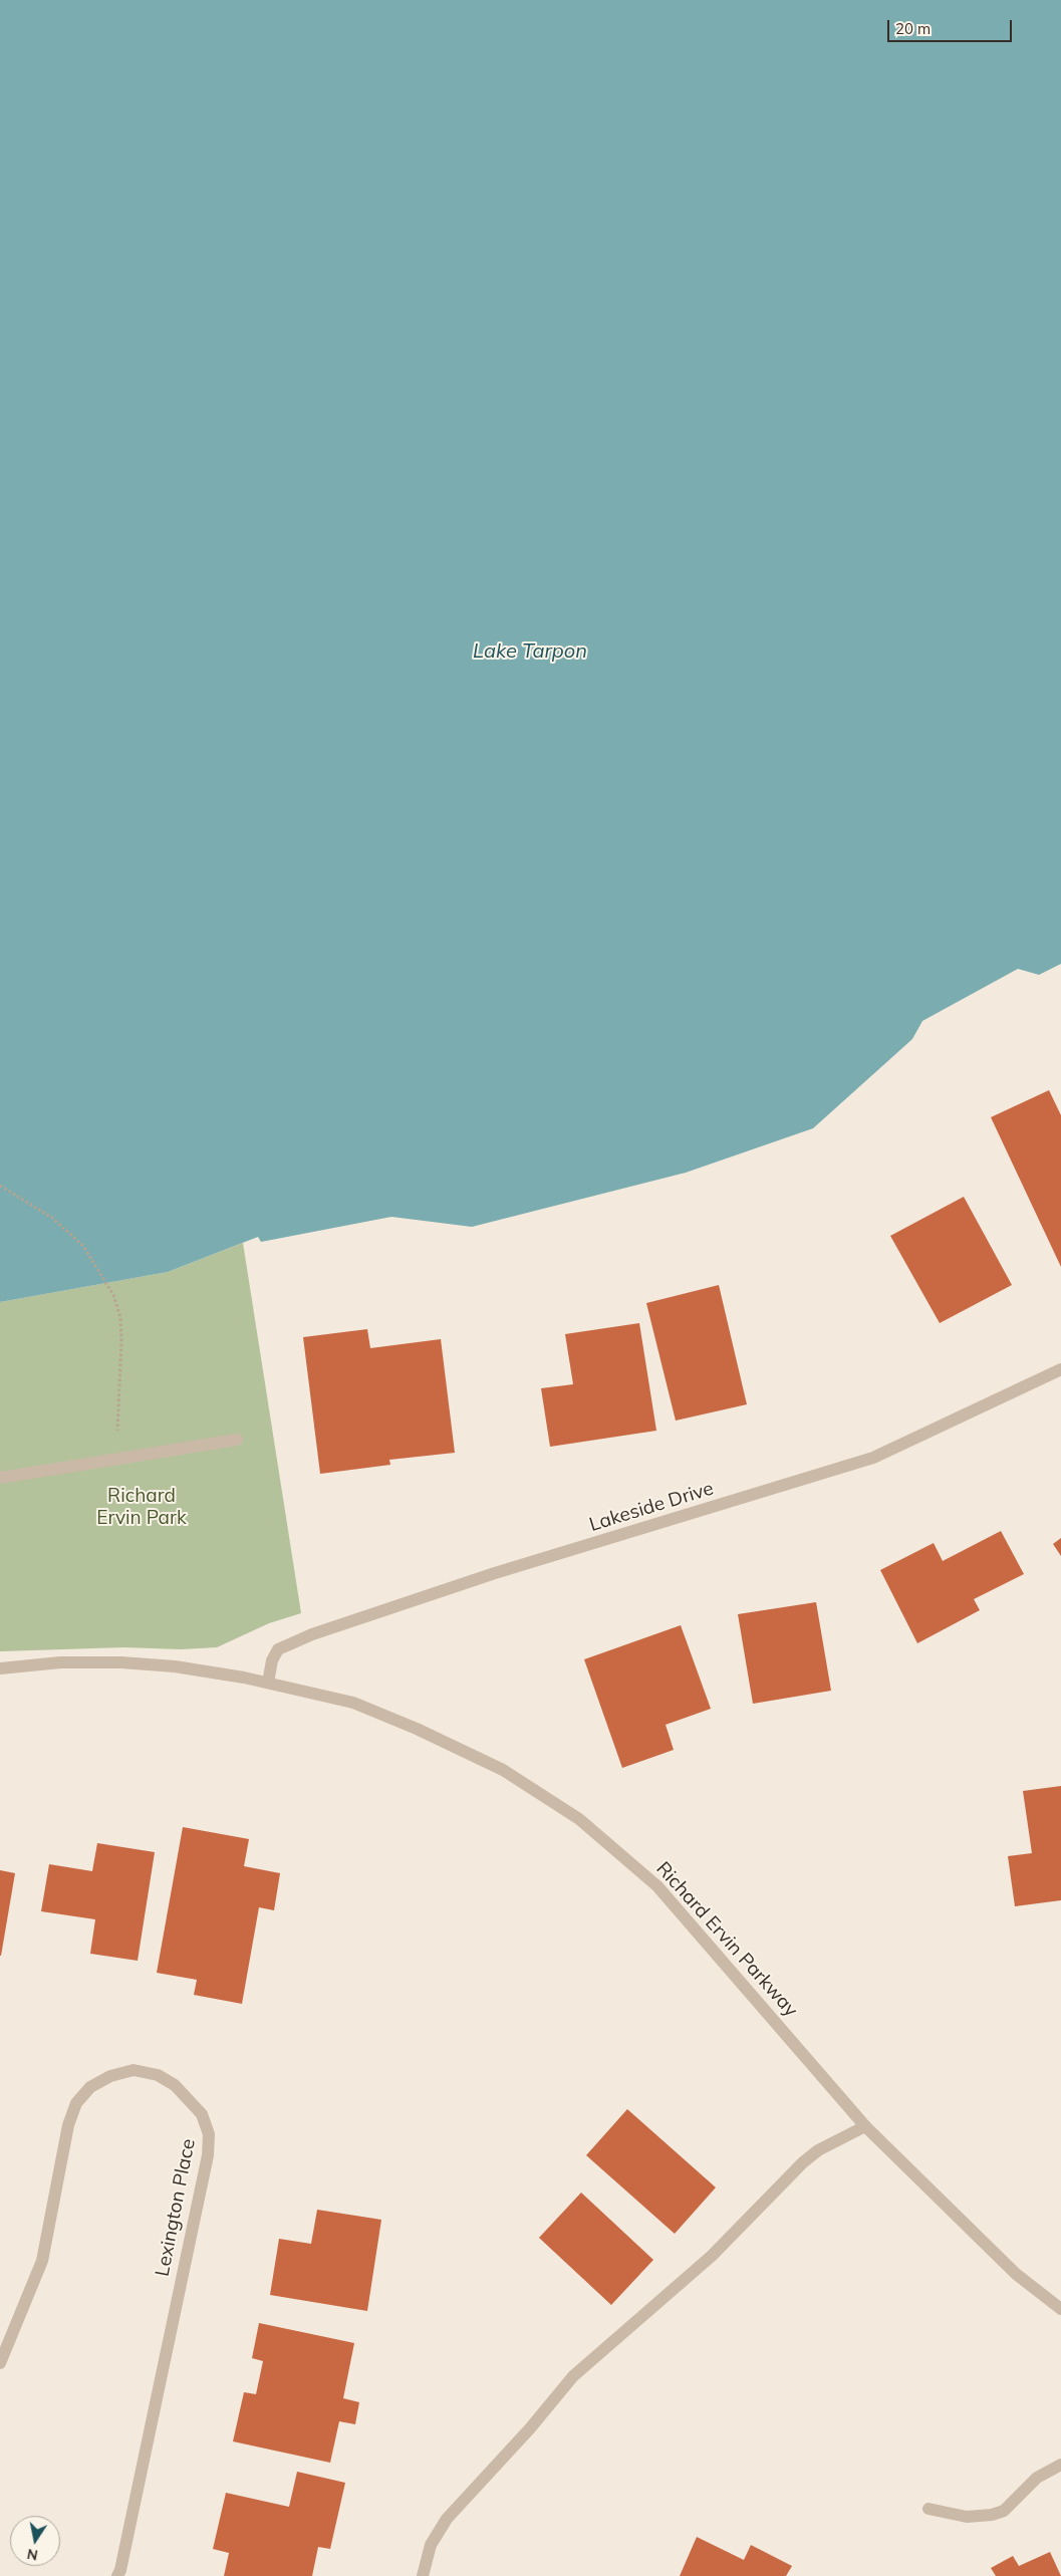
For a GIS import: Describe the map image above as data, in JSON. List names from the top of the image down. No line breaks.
{"streets":{"street":["Lakeside Drive","Richard Ervin Parkway","Lexington Place"]},"crossings":[["Lakeside Drive","Richard Ervin Parkway"]],"water":["Lake Tarpon"],"parks":["Richard Ervin Park"],"scale_bar":"20 m","north":"bottom"}
